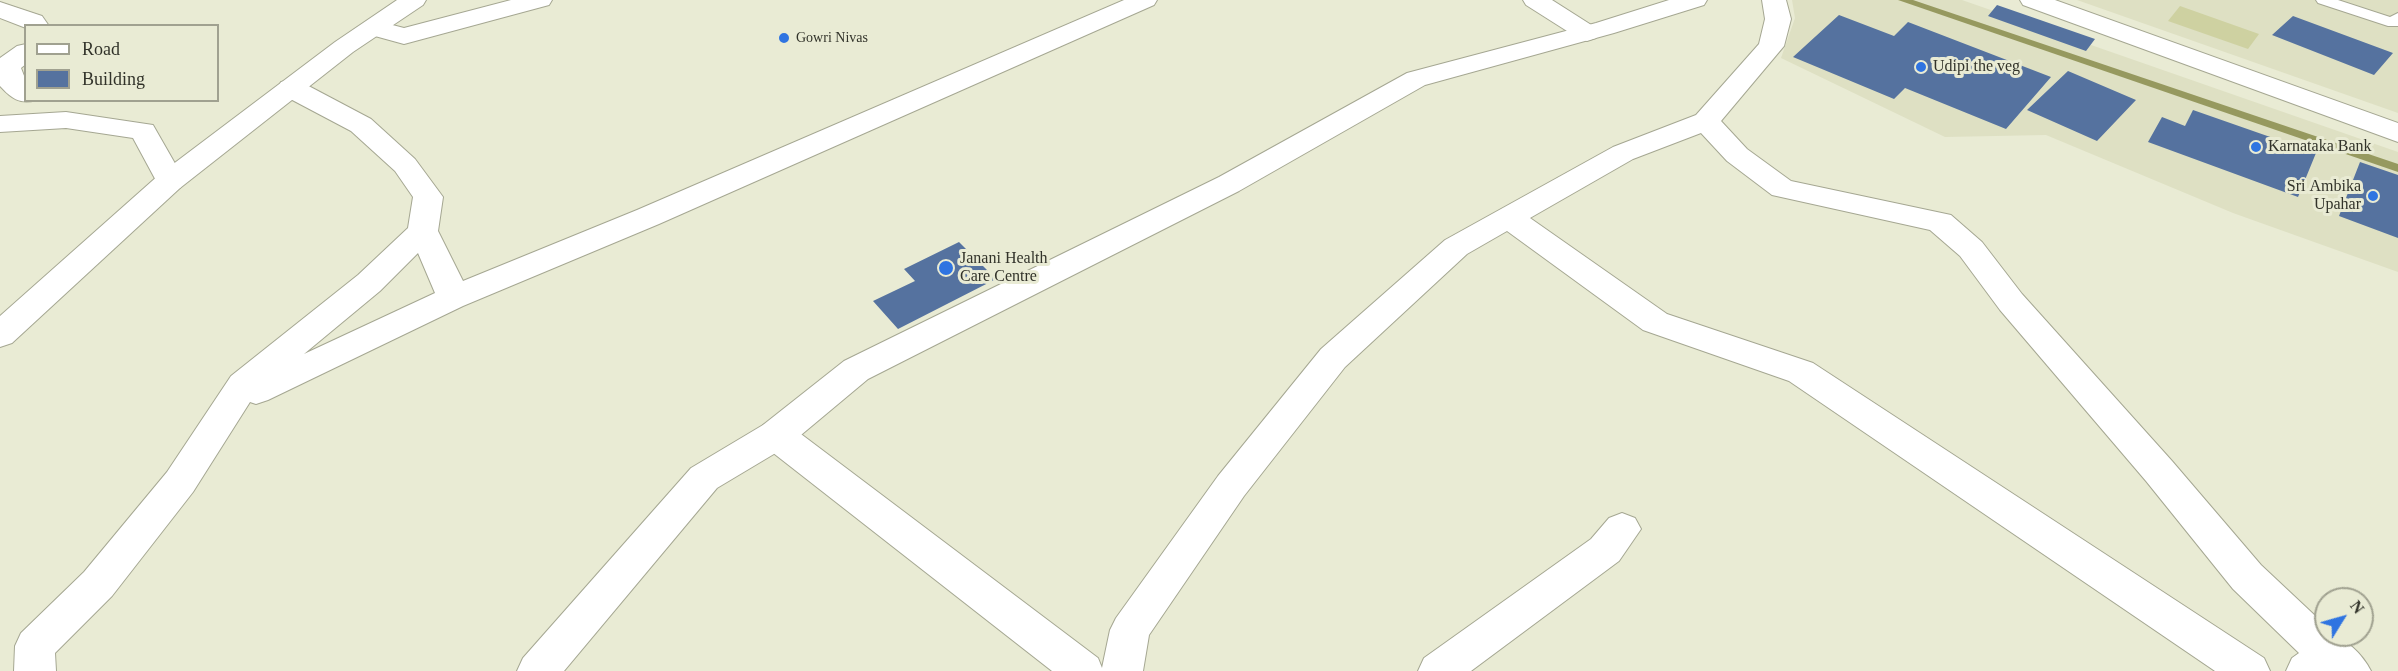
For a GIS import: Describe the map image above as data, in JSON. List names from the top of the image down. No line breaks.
{"places":["Gowri Nivas","Udipi the veg","Karnataka Bank","Sri Ambika Upahar","Janani Health Care Centre"],"legend":["Road","Building"],"north":"top right"}
